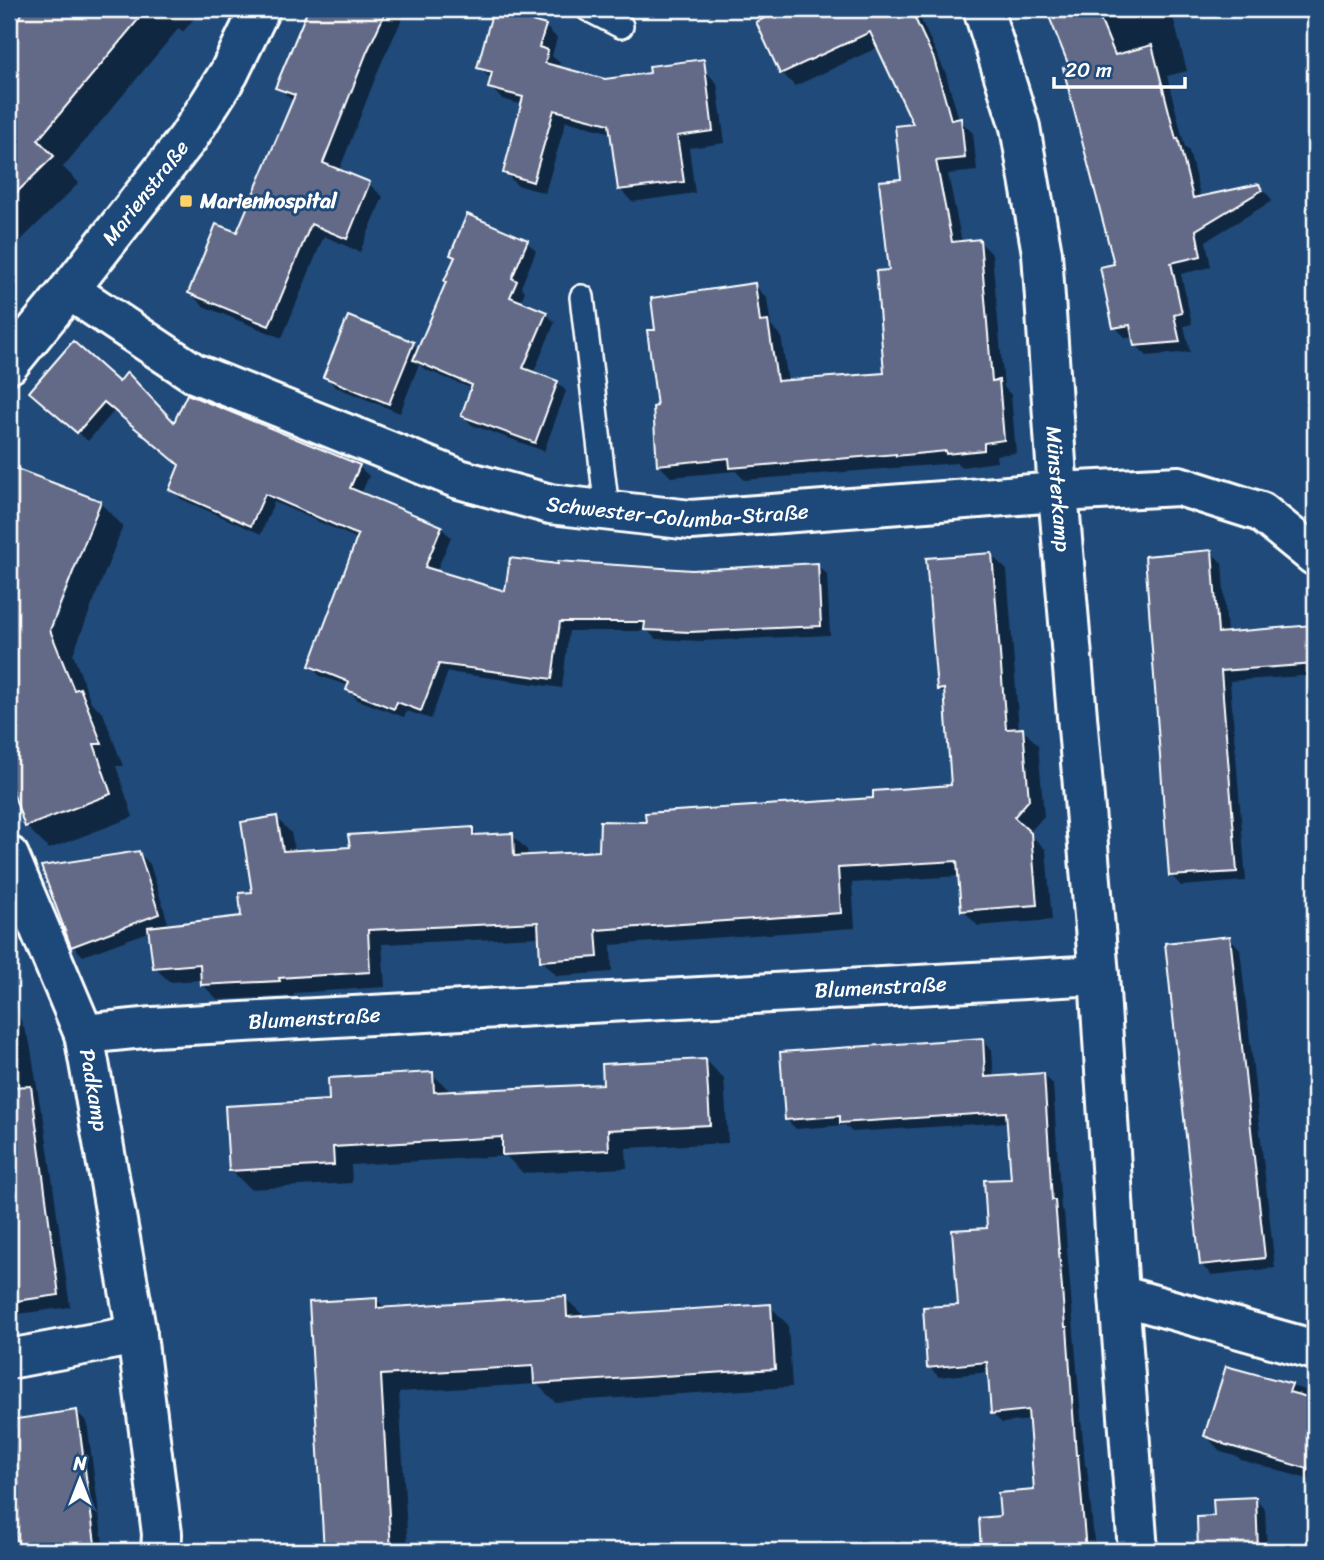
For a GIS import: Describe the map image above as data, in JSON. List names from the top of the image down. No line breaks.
{"streets":{"street":["Marienstraße","Münsterkamp","Schwester-Columba-Straße","Blumenstraße","Padkamp"]},"crossings":[["Marienstraße","Schwester-Columba-Straße"],["Münsterkamp","Schwester-Columba-Straße"],["Münsterkamp","Blumenstraße"],["Blumenstraße","Padkamp"]],"places":{"transit":["Marienhospital"]},"scale_bar":"20 m","north":"top"}
